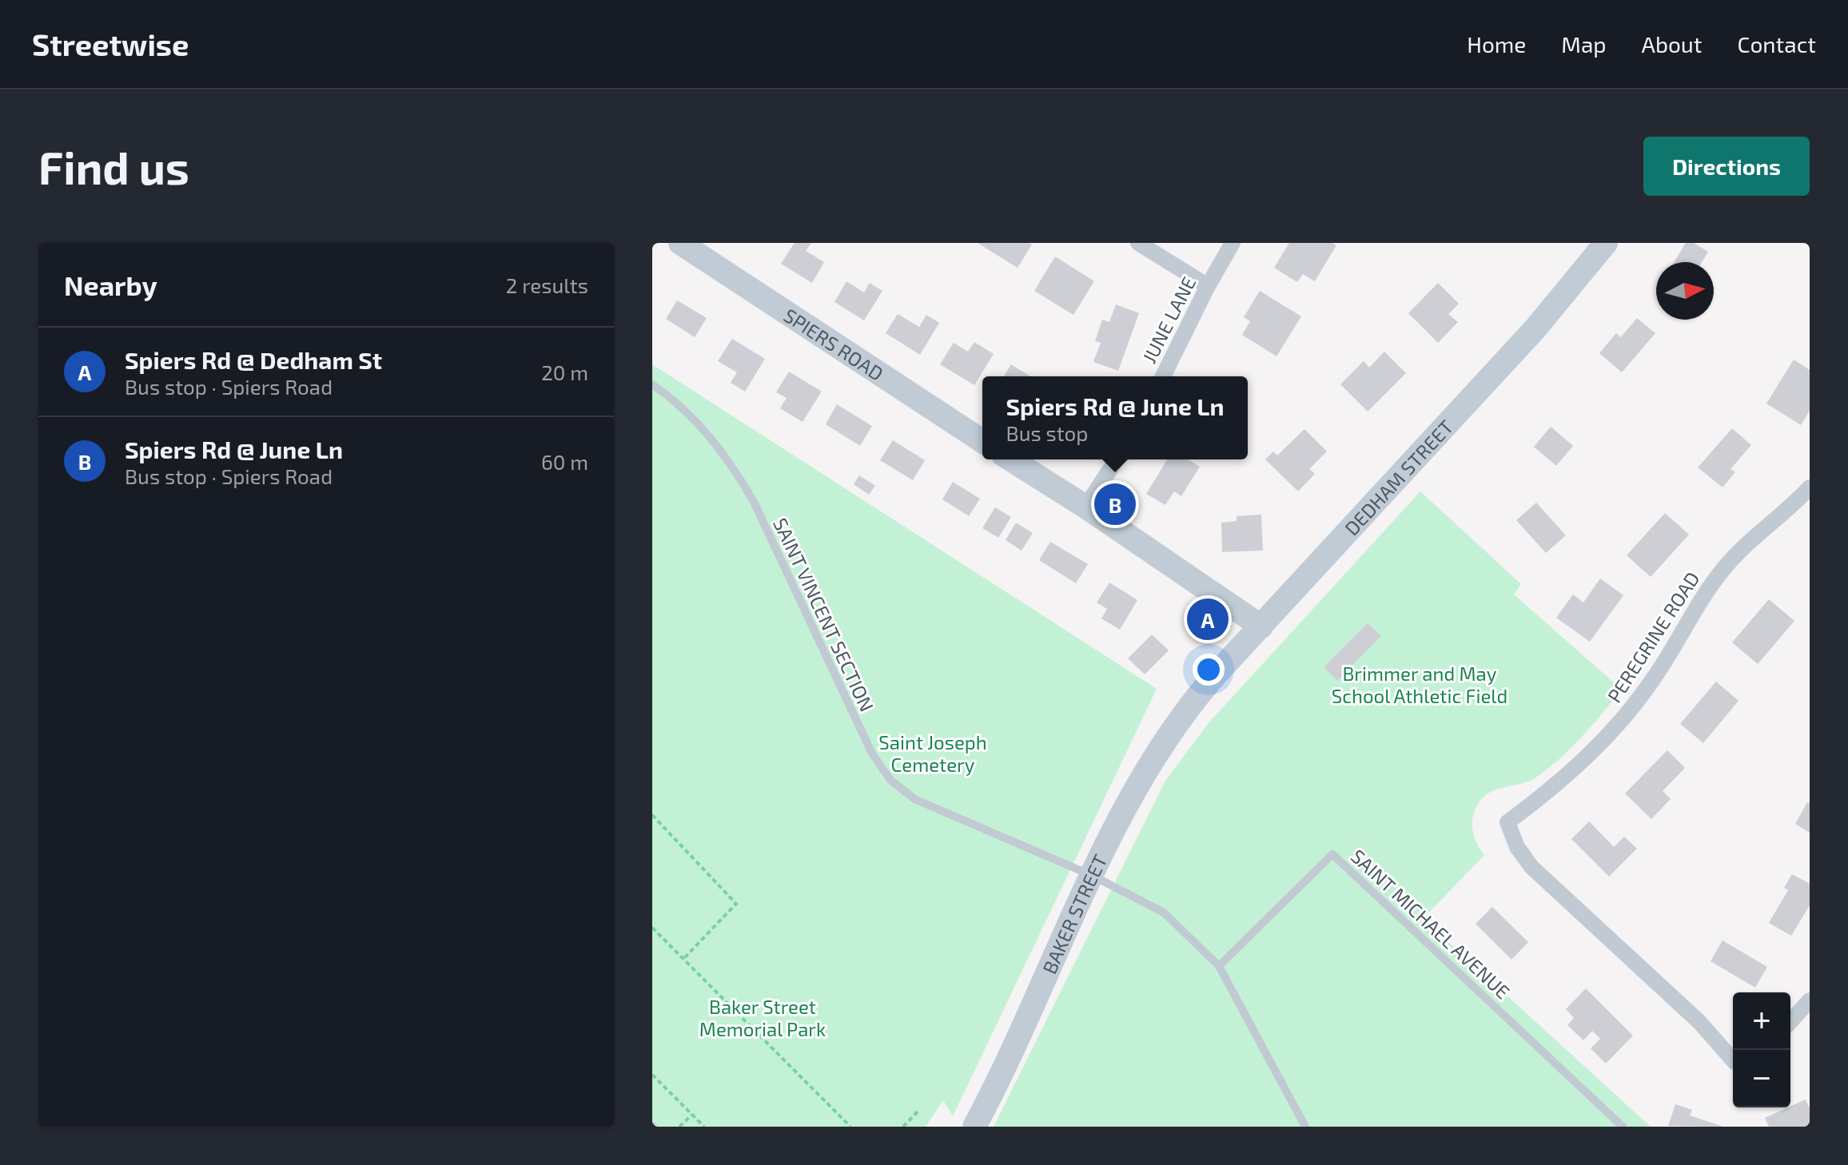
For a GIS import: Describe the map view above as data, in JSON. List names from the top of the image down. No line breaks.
{"streets":{"street":["JUNE LANE","SPIERS ROAD","DEDHAM STREET","PEREGRINE ROAD","BAKER STREET"],"lane":["SAINT VINCENT SECTION","SAINT MICHAEL AVENUE"]},"crossings":[["DEDHAM STREET","BAKER STREET"],["SAINT VINCENT SECTION","BAKER STREET"]],"parks":["Brimmer and May School Athletic Field","Saint Joseph Cemetery","Baker Street Memorial Park"],"north":"right","page":{"header":"Streetwise","nav":["Home","Map","About","Contact"],"buttons":"Directions","title":"Find us","heading":["Nearby","2 results"],"list":[{"mark":"A","name":"Spiers Rd @ Dedham St","note":"Bus stop · Spiers Road","value":"20 m"},{"mark":"B","name":"Spiers Rd @ June Ln","note":"Bus stop · Spiers Road","value":"60 m"}],"popup":["Spiers Rd @ June Ln","Bus stop"],"pins":["B","A"],"map_buttons":["+","−"]}}
